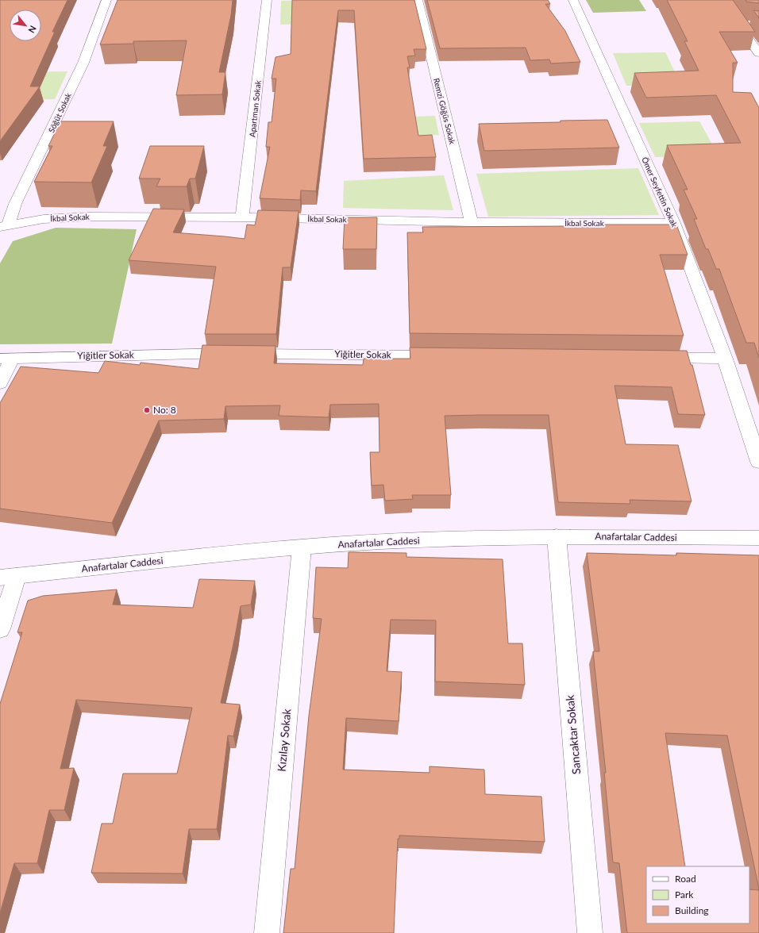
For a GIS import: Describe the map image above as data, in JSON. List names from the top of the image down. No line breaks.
{"streets":{"street":["Apartman Sokak","Remzi Göğüs Sokak","Söğüt Sokak","Ömer Seyfettin Sokak","İkbal Sokak","Yiğitler Sokak","Anafartalar Caddesi","Sancaktar Sokak","Kızılay Sokak"]},"crossings":[["Apartman Sokak","İkbal Sokak"],["Remzi Göğüs Sokak","İkbal Sokak"],["Söğüt Sokak","İkbal Sokak"],["Ömer Seyfettin Sokak","İkbal Sokak"],["Anafartalar Caddesi","Sancaktar Sokak"],["Anafartalar Caddesi","Kızılay Sokak"]],"places":["No: 8"],"legend":["Road","Park","Building"],"north":"bottom right"}
